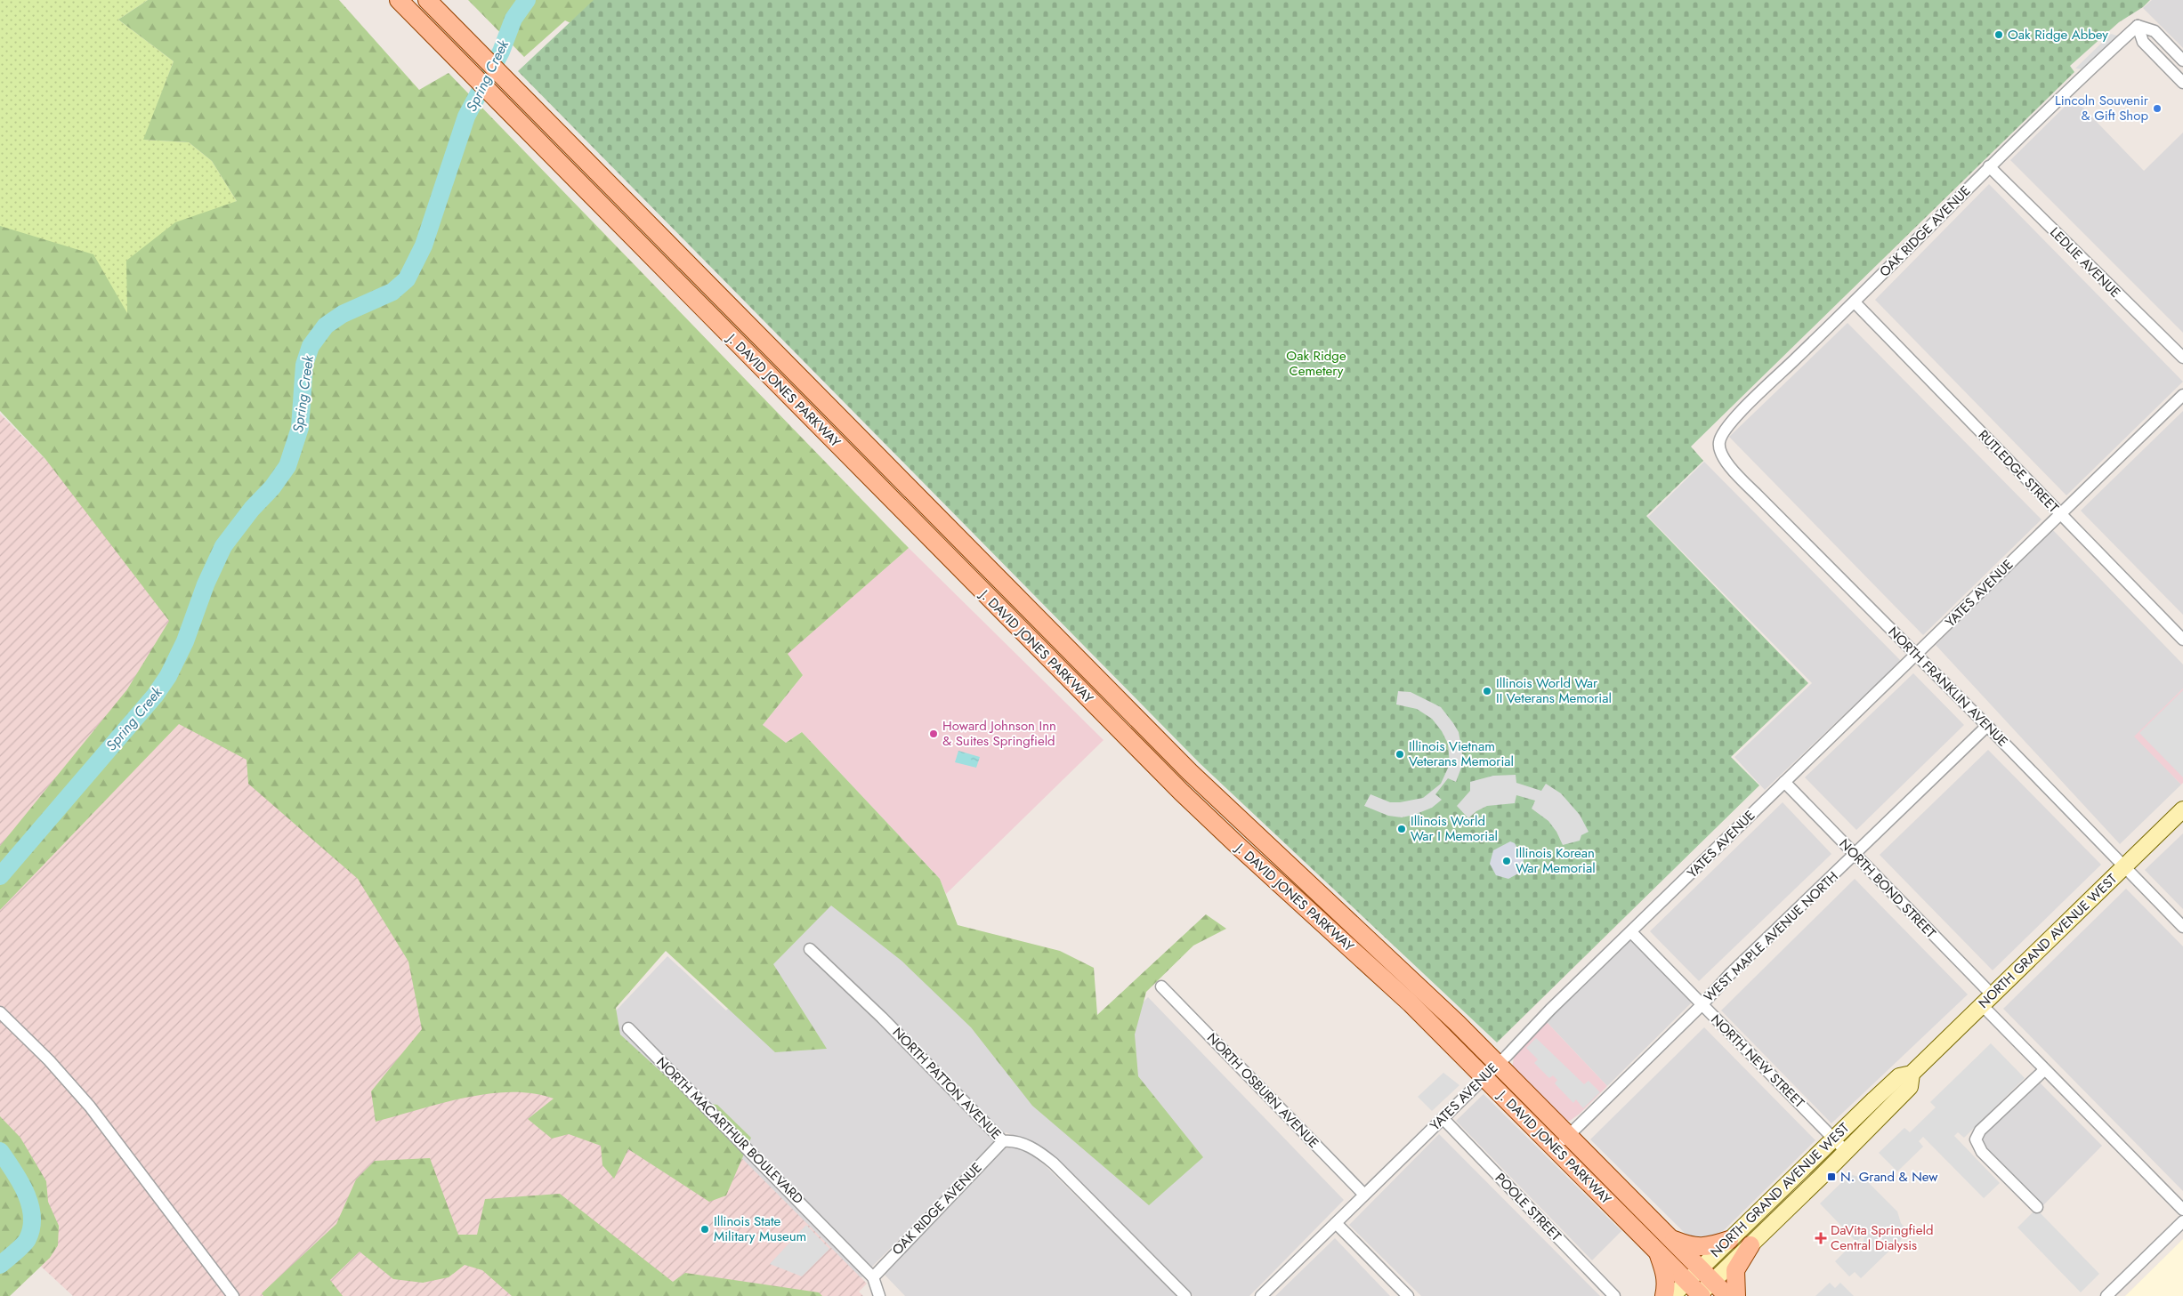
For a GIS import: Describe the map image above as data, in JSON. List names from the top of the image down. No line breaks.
{"streets":{"main road":["J. DAVID JONES PARKWAY","NORTH GRAND AVENUE WEST"],"street":["OAK RIDGE AVENUE","LEDLIE AVENUE","RUTLEDGE STREET","YATES AVENUE","NORTH FRANKLIN AVENUE","NORTH BOND STREET","WEST MAPLE AVENUE NORTH","NORTH NEW STREET","NORTH PATTON AVENUE","NORTH OSBURN AVENUE","NORTH MACARTHUR BOULEVARD","POOLE STREET"]},"crossings":[["OAK RIDGE AVENUE","LEDLIE AVENUE"],["OAK RIDGE AVENUE","RUTLEDGE STREET"],["OAK RIDGE AVENUE","NORTH FRANKLIN AVENUE"],["OAK RIDGE AVENUE","NORTH PATTON AVENUE"],["OAK RIDGE AVENUE","NORTH MACARTHUR BOULEVARD"],["J. DAVID JONES PARKWAY","YATES AVENUE"],["J. DAVID JONES PARKWAY","WEST MAPLE AVENUE NORTH"],["J. DAVID JONES PARKWAY","NORTH GRAND AVENUE WEST"],["RUTLEDGE STREET","YATES AVENUE"],["YATES AVENUE","NORTH FRANKLIN AVENUE"],["YATES AVENUE","NORTH BOND STREET"],["YATES AVENUE","NORTH NEW STREET"],["YATES AVENUE","NORTH OSBURN AVENUE"],["YATES AVENUE","POOLE STREET"],["NORTH FRANKLIN AVENUE","WEST MAPLE AVENUE NORTH"],["NORTH FRANKLIN AVENUE","NORTH GRAND AVENUE WEST"],["NORTH BOND STREET","WEST MAPLE AVENUE NORTH"],["NORTH BOND STREET","NORTH GRAND AVENUE WEST"],["WEST MAPLE AVENUE NORTH","NORTH NEW STREET"],["NORTH GRAND AVENUE WEST","NORTH NEW STREET"]],"water":["Spring Creek"],"parks":["Oak Ridge Cemetery"],"places":{"other":["Oak Ridge Abbey","Lincoln Souvenir & Gift Shop","Illinois World War II Veterans Memorial","Howard Johnson Inn & Suites Springfield","Illinois Vietnam Veterans Memorial","Illinois World War I Memorial","Illinois Korean War Memorial","Illinois State Military Museum"],"transit":["N. Grand & New"],"health":["DaVita Springfield Central Dialysis"]}}
